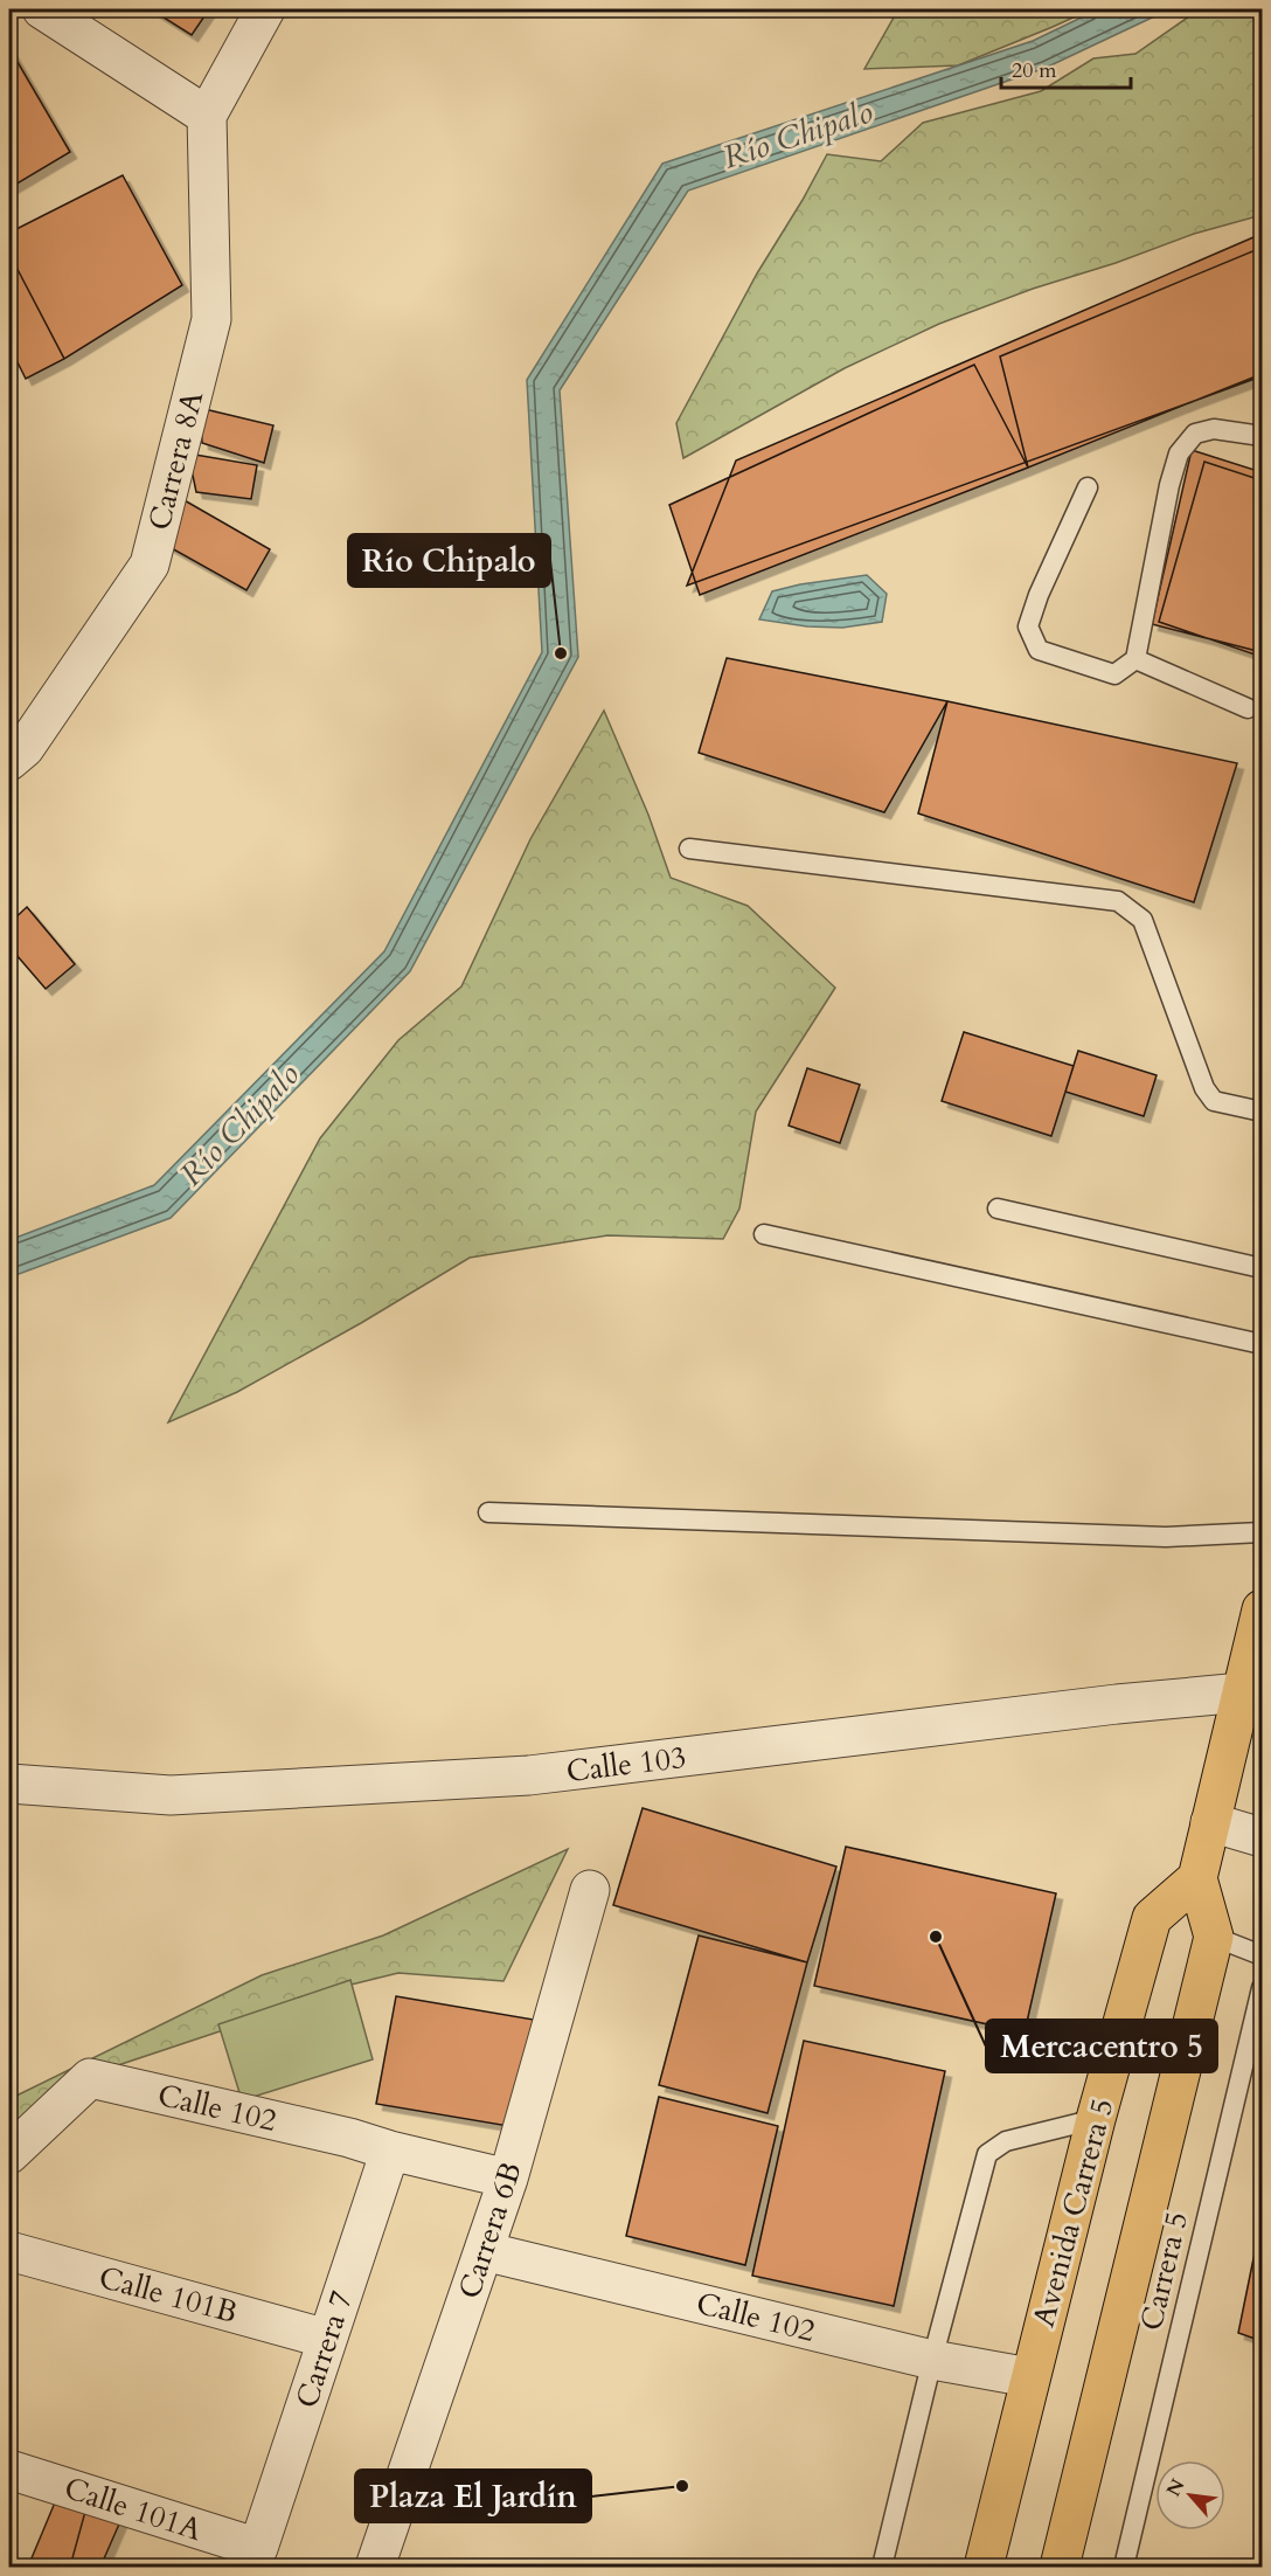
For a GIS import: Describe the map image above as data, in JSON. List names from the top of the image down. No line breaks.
{"streets":{"main road":["Avenida Carrera 5"],"street":["Carrera 8A","Calle 103","Calle 102","Carrera 6B","Calle 101B","Carrera 7","Calle 101A"],"lane":["Carrera 5"]},"crossings":[["Calle 102","Avenida Carrera 5"],["Calle 102","Carrera 6B"],["Calle 102","Carrera 7"],["Calle 101B","Carrera 7"],["Carrera 7","Calle 101A"]],"water":["Río Chipalo"],"places":["Río Chipalo","Mercacentro 5","Plaza El Jardín"],"scale_bar":"20 m","north":"top left"}
